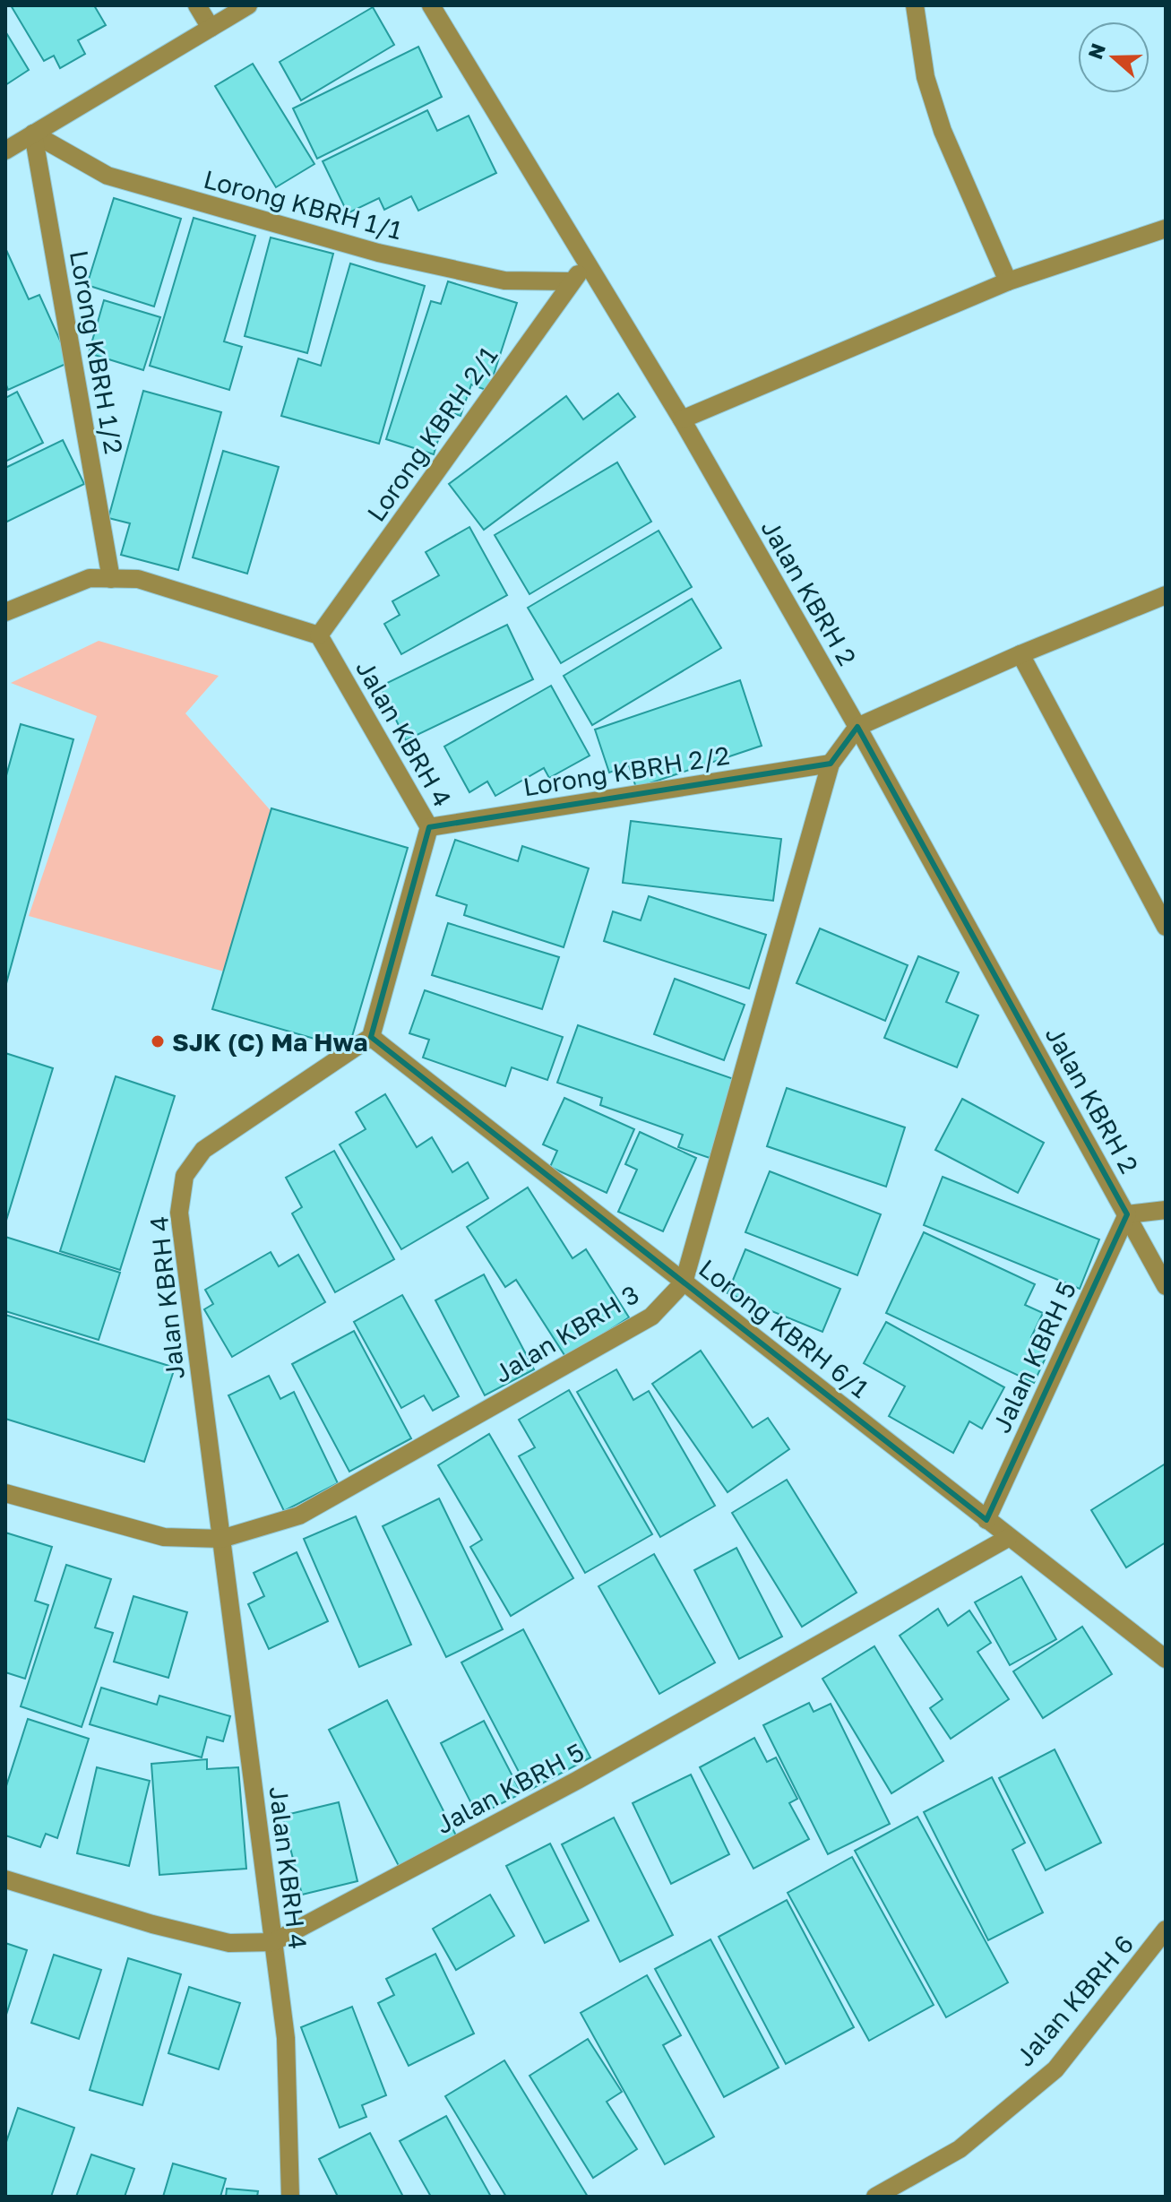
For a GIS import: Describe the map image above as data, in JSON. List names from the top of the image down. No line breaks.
{"streets":{"street":["Lorong KBRH 1/1","Lorong KBRH 1/2","Lorong KBRH 2/1","Jalan KBRH 2","Jalan KBRH 4","Lorong KBRH 2/2","Lorong KBRH 6/1","Jalan KBRH 3","Jalan KBRH 5","Jalan KBRH 6"]},"crossings":[["Lorong KBRH 1/1","Lorong KBRH 1/2"],["Lorong KBRH 1/1","Lorong KBRH 2/1"],["Lorong KBRH 2/1","Jalan KBRH 2"],["Lorong KBRH 2/1","Jalan KBRH 4"],["Jalan KBRH 2","Jalan KBRH 3"],["Jalan KBRH 2","Jalan KBRH 5"],["Jalan KBRH 4","Lorong KBRH 2/2"],["Jalan KBRH 4","Lorong KBRH 6/1"],["Jalan KBRH 4","Jalan KBRH 3"],["Jalan KBRH 4","Jalan KBRH 5"],["Lorong KBRH 2/2","Jalan KBRH 3"],["Lorong KBRH 6/1","Jalan KBRH 3"],["Lorong KBRH 6/1","Jalan KBRH 5"]],"places":["SJK (C) Ma Hwa"],"north":"left"}
